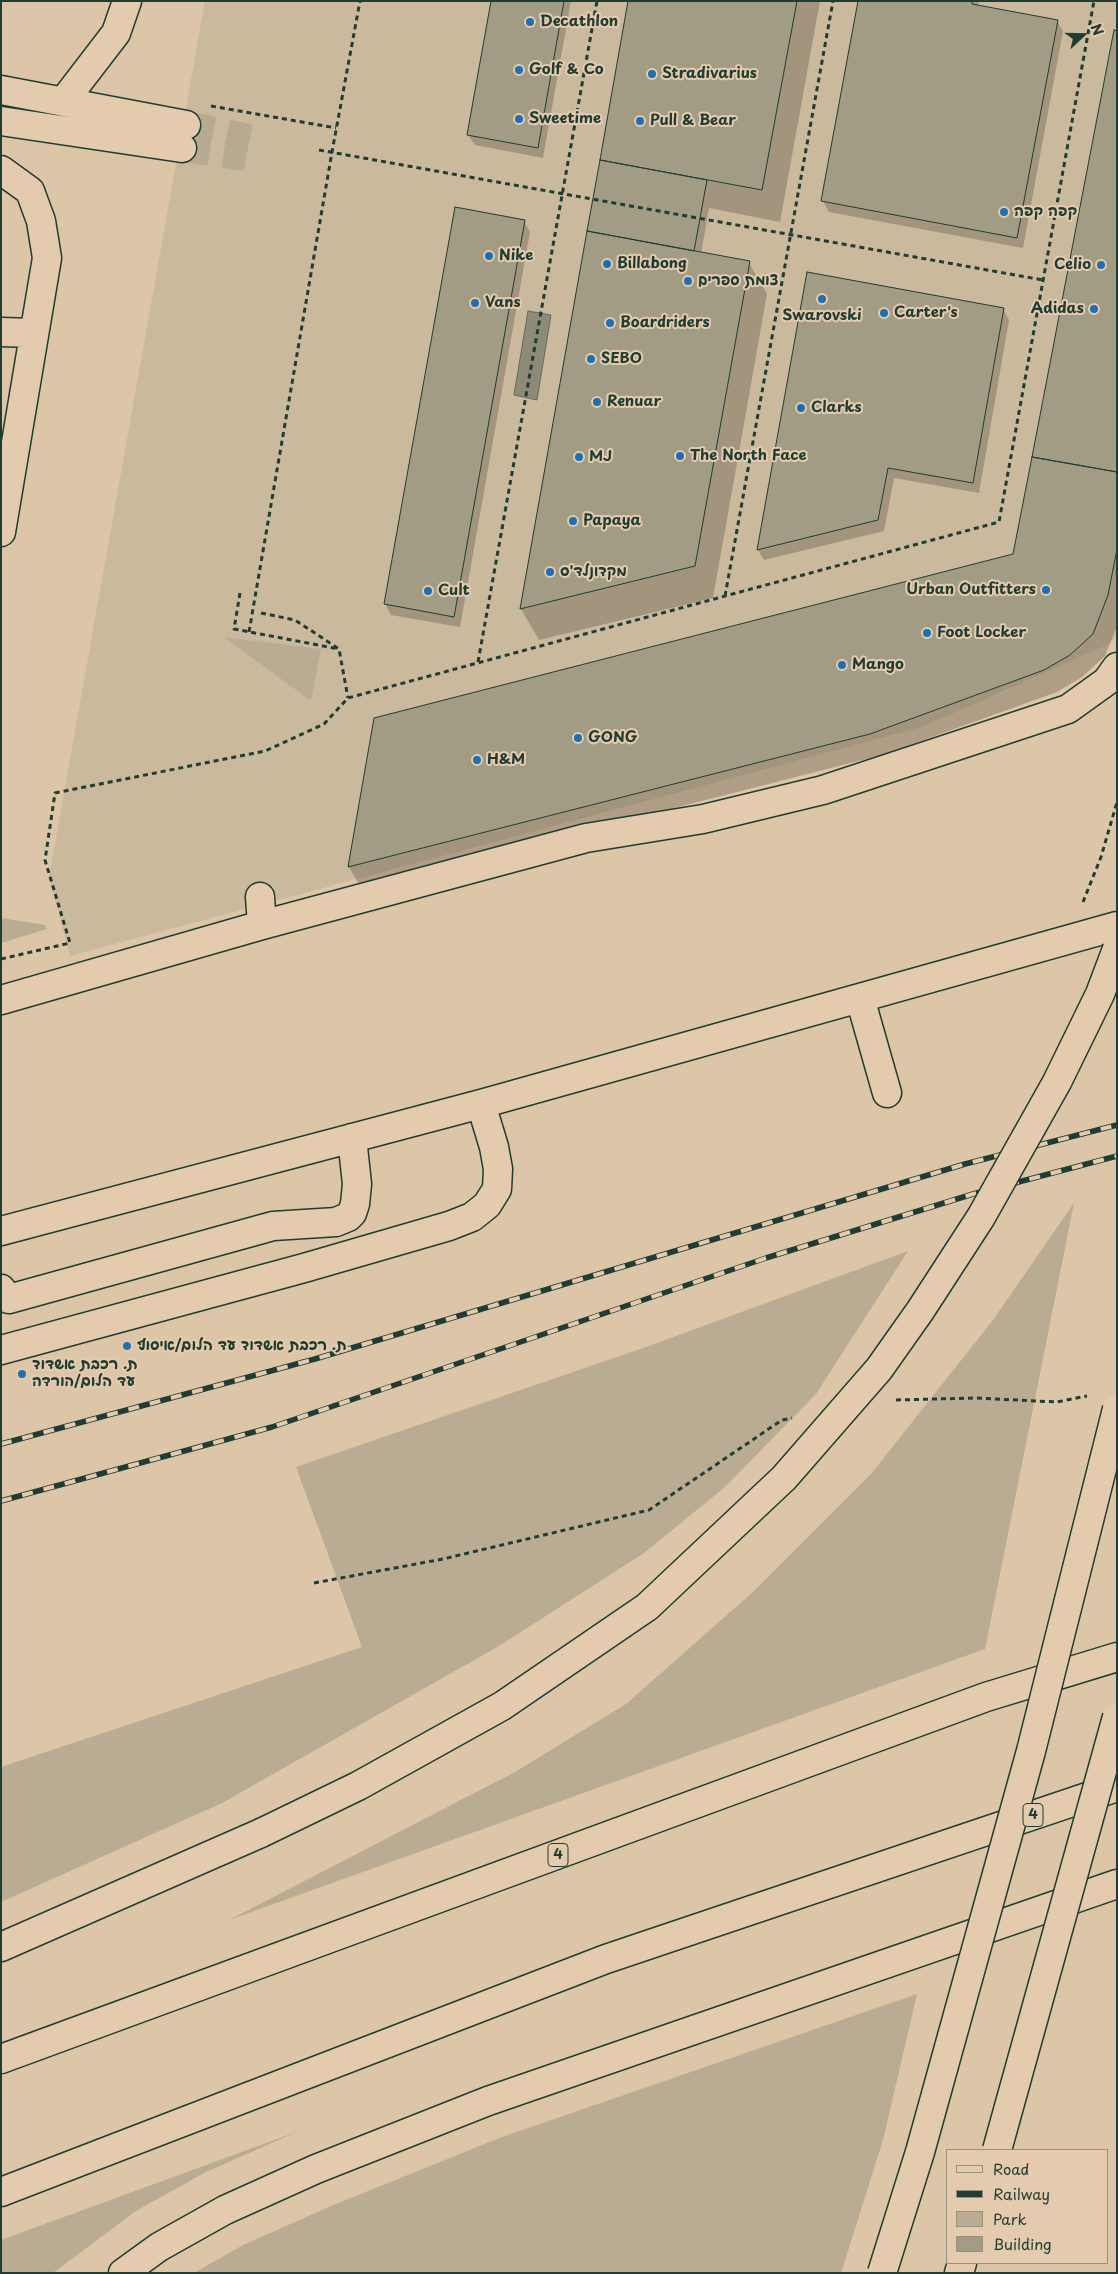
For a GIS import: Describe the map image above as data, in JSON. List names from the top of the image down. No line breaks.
{"streets":{"main road":["4"]},"places":["Decathlon","Golf & Co","Stradivarius","Sweetime","Pull & Bear","קפה קפה","Nike","Billabong","Celio","צומת ספרים","Swarovski","Vans","Adidas","Carter's","Boardriders","SEBO","Renuar","Clarks","The North Face","MJ","Papaya","מקדונלד'ס","Urban Outfitters","Cult","Foot Locker","Mango","GONG","H&M","ת. רכבת אשדוד עד הלום/איסוף","ת. רכבת אשדוד עד הלום/הורדה"],"legend":["Road","Railway","Park","Building"],"north":"right"}
